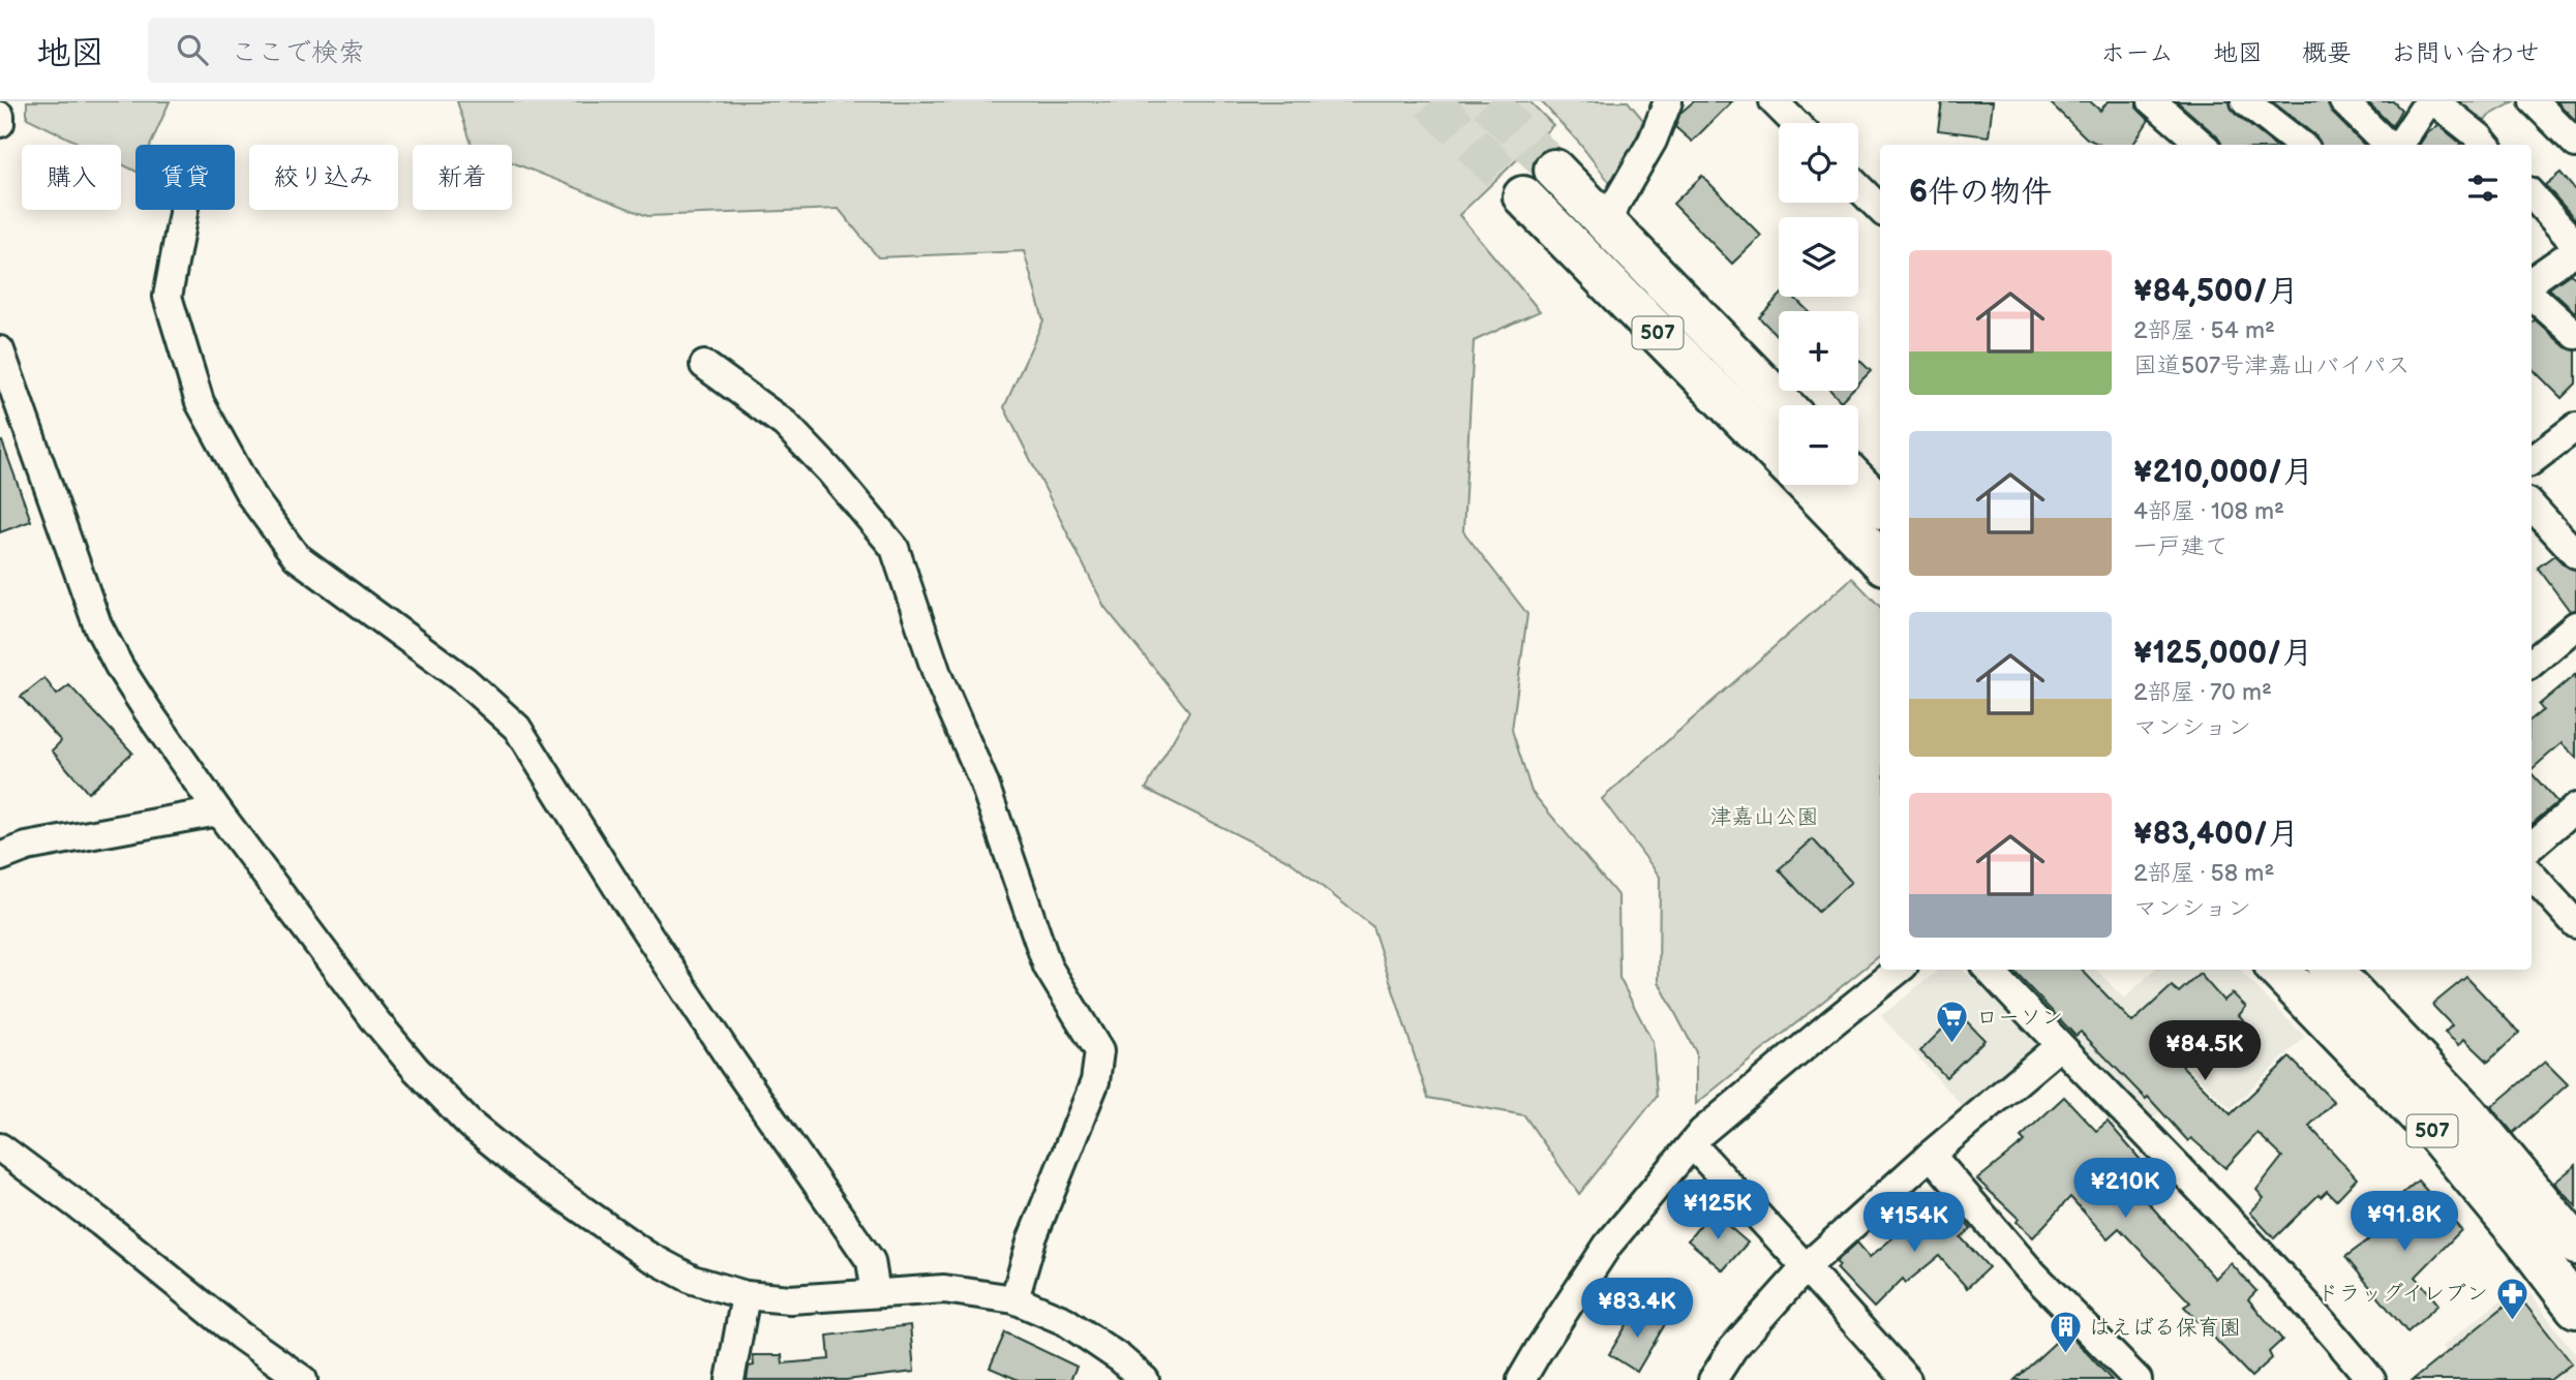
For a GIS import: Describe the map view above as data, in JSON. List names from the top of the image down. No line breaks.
{"streets":{"highway":["507"]},"parks":["津嘉山公園"],"places":{"supermarket":["ローソン"],"pharmacy":["ドラッグイレブン"],"building":["はえばる保育園"]},"page":{"header":"地図","search":"ここで検索","nav":["ホーム","地図","概要","お問い合わせ"],"map_buttons":["+","−"],"chip":["購入","賃貸","絞り込み","新着"],"heading":"6件の物件","list":[{"name":"¥84,500/月","note":"2部屋 · 54 m² · 国道507号津嘉山バイパス"},{"name":"¥210,000/月","note":"4部屋 · 108 m² · 一戸建て"},{"name":"¥125,000/月","note":"2部屋 · 70 m² · マンション"},{"name":"¥83,400/月","note":"2部屋 · 58 m² · マンション"}],"price":["¥84.5K","¥210K","¥125K","¥91.8K","¥154K","¥83.4K"]}}
